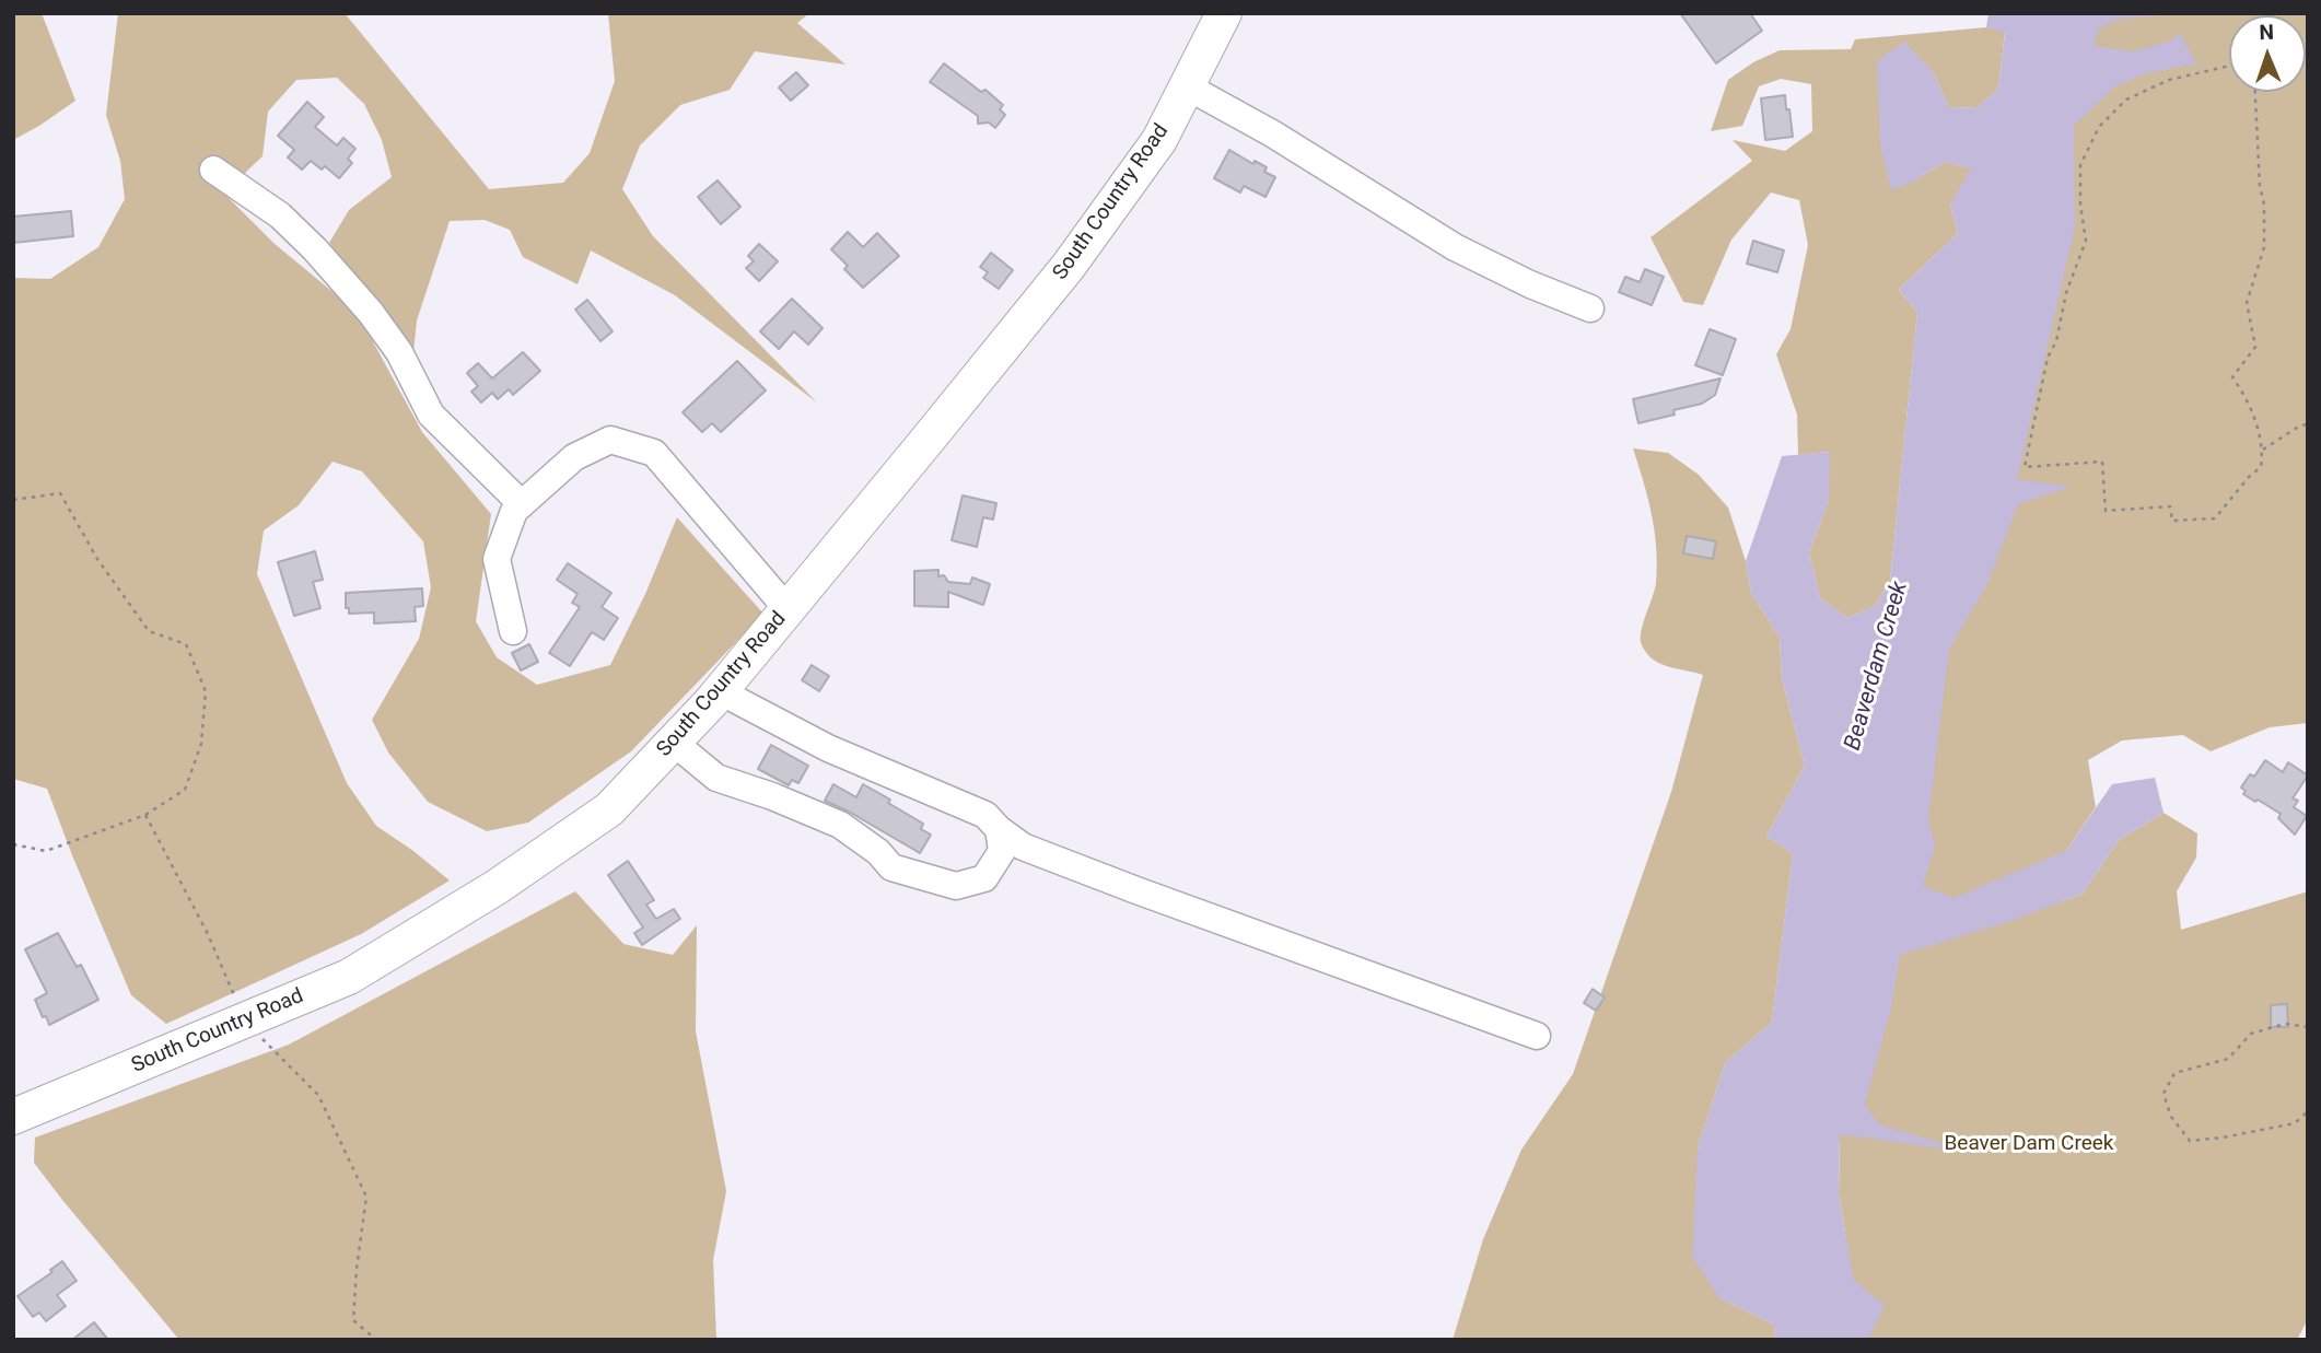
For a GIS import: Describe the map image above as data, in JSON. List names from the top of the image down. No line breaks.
{"streets":{"main road":["South Country Road"]},"water":["Beaverdam Creek"],"parks":["Beaver Dam Creek"],"north":"top"}
